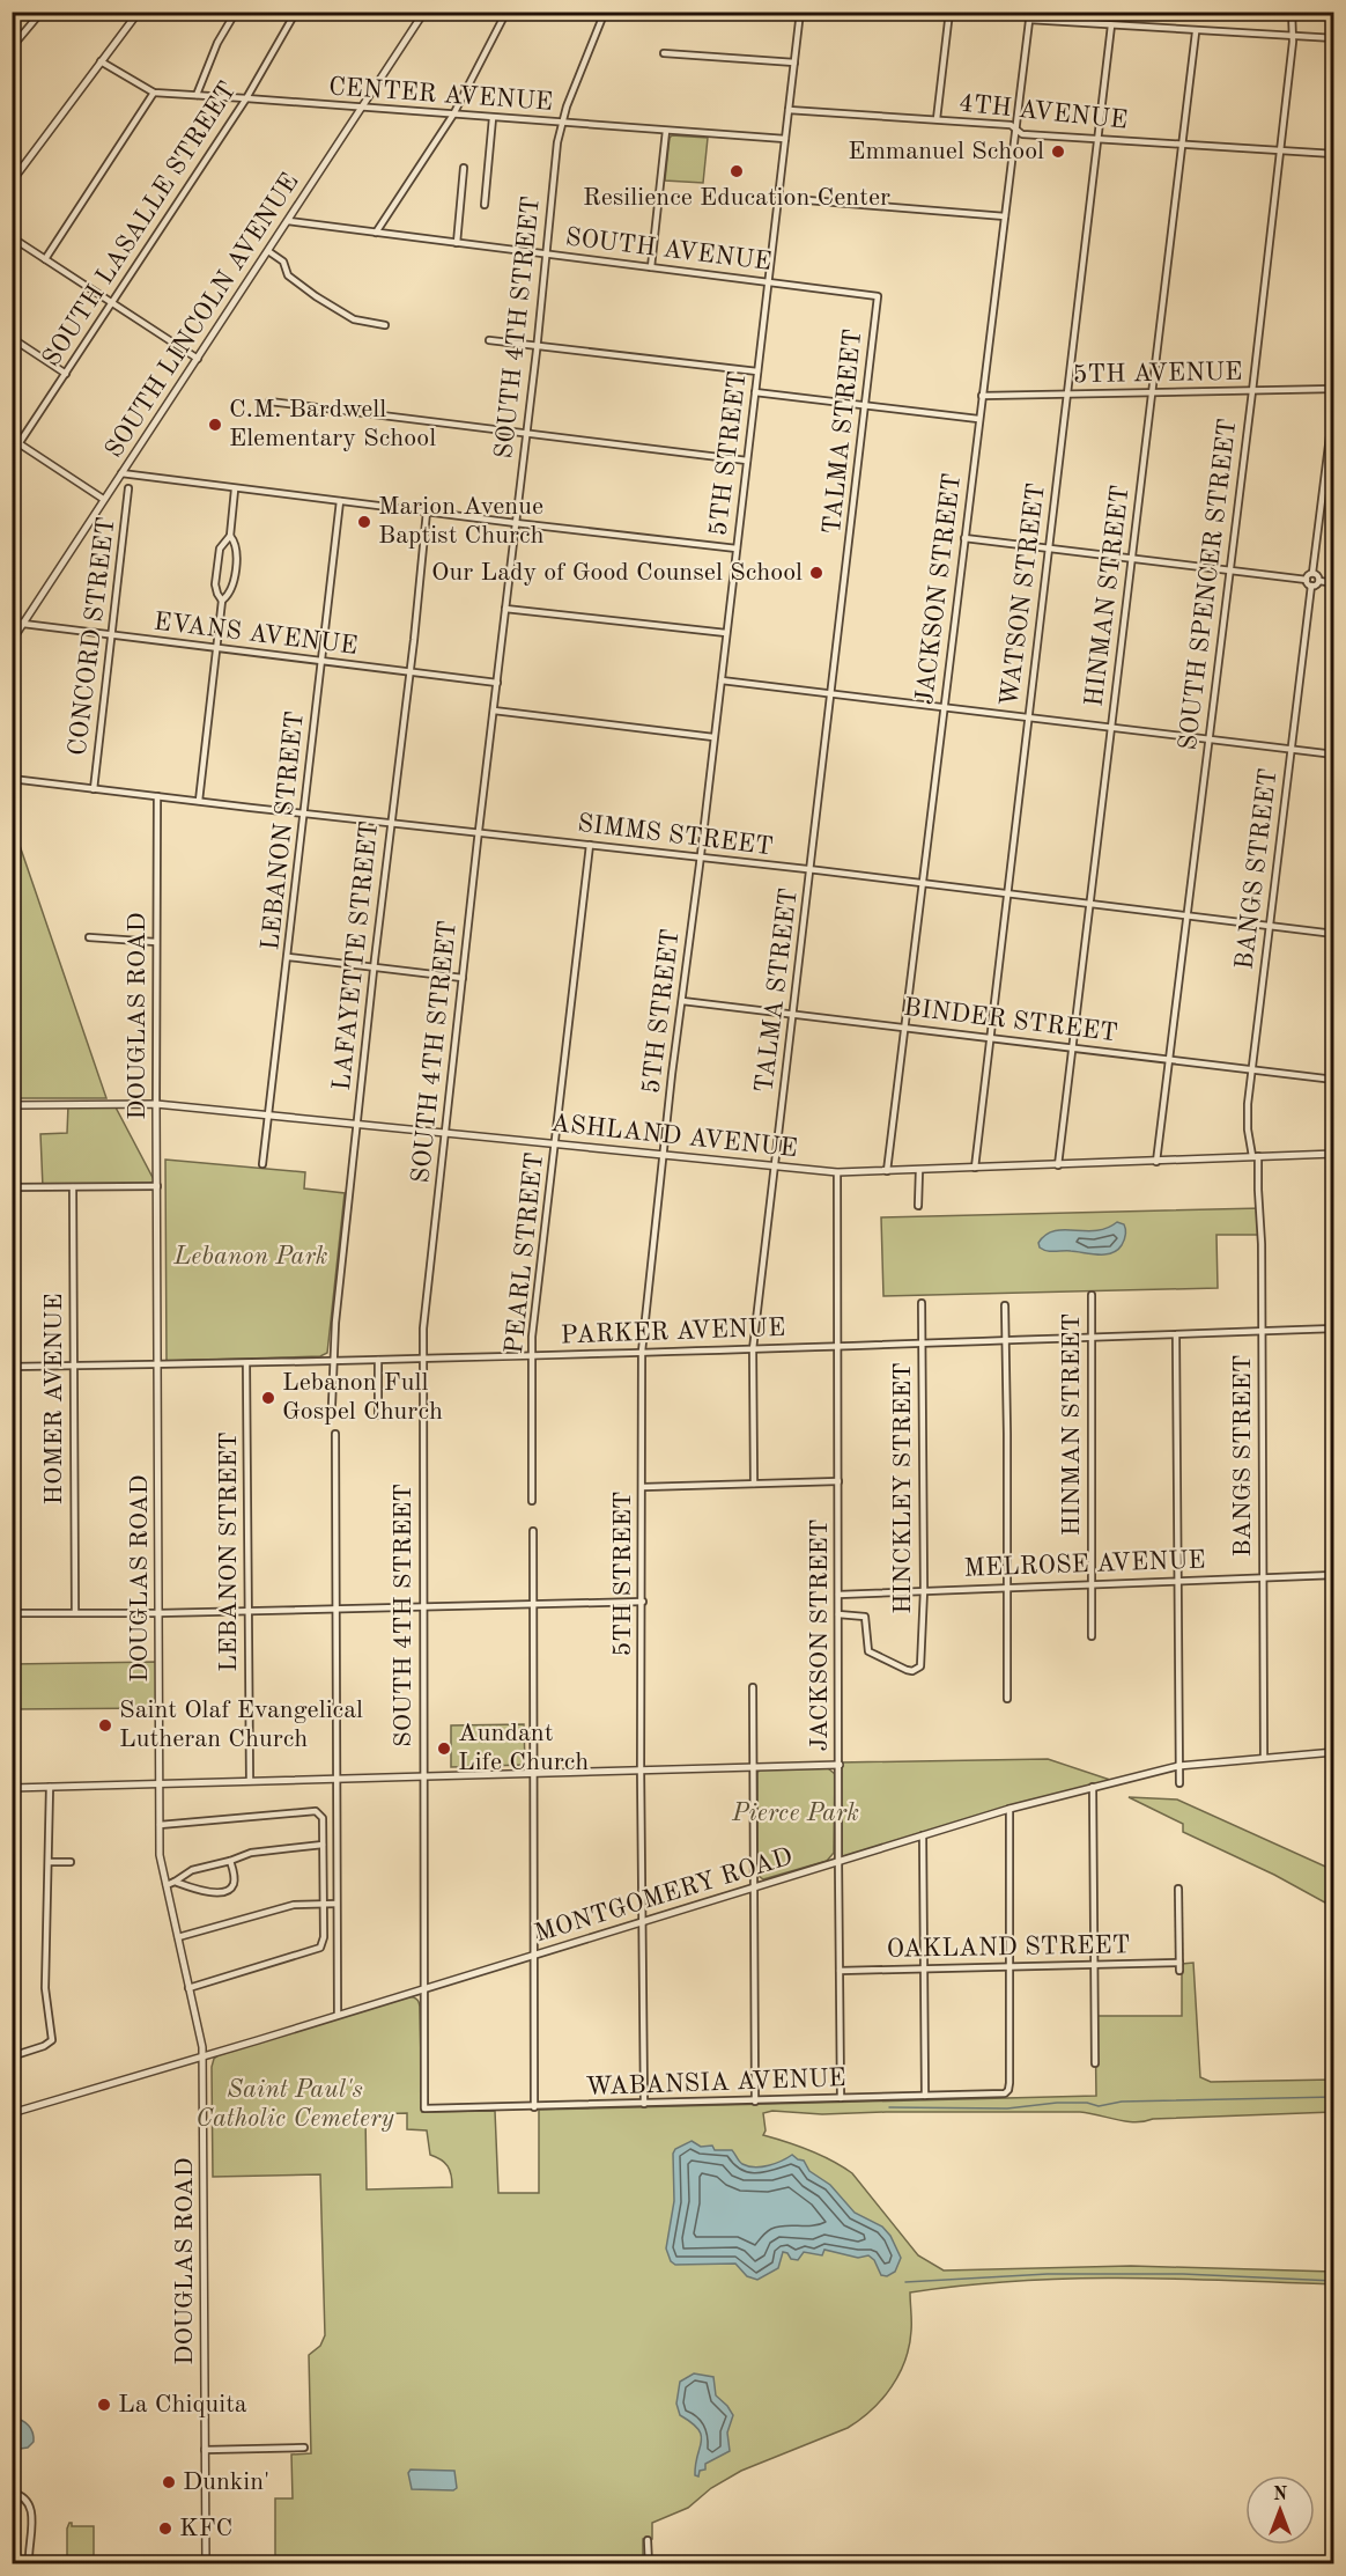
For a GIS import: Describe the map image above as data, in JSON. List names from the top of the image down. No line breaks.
{"streets":{"street":["CENTER AVENUE","4TH AVENUE","SOUTH LASALLE STREET","SOUTH AVENUE","SOUTH LINCOLN AVENUE","SOUTH 4TH STREET","5TH AVENUE","TALMA STREET","5TH STREET","SOUTH SPENCER STREET","JACKSON STREET","WATSON STREET","HINMAN STREET","EVANS AVENUE","CONCORD STREET","LEBANON STREET","SIMMS STREET","BANGS STREET","LAFAYETTE STREET","DOUGLAS ROAD","BINDER STREET","ASHLAND AVENUE","PEARL STREET","PARKER AVENUE","HOMER AVENUE","HINCKLEY STREET","MELROSE AVENUE","MONTGOMERY ROAD","OAKLAND STREET","WABANSIA AVENUE"]},"crossings":[["CENTER AVENUE","SOUTH LASALLE STREET"],["CENTER AVENUE","SOUTH LINCOLN AVENUE"],["CENTER AVENUE","SOUTH 4TH STREET"],["CENTER AVENUE","5TH STREET"],["4TH AVENUE","5TH STREET"],["4TH AVENUE","SOUTH SPENCER STREET"],["4TH AVENUE","JACKSON STREET"],["4TH AVENUE","WATSON STREET"],["4TH AVENUE","HINMAN STREET"],["SOUTH AVENUE","SOUTH LINCOLN AVENUE"],["SOUTH AVENUE","SOUTH 4TH STREET"],["SOUTH AVENUE","TALMA STREET"],["SOUTH AVENUE","5TH STREET"],["SOUTH LINCOLN AVENUE","EVANS AVENUE"],["SOUTH 4TH STREET","EVANS AVENUE"],["SOUTH 4TH STREET","SIMMS STREET"],["SOUTH 4TH STREET","ASHLAND AVENUE"],["SOUTH 4TH STREET","PARKER AVENUE"],["SOUTH 4TH STREET","MONTGOMERY ROAD"],["SOUTH 4TH STREET","WABANSIA AVENUE"],["5TH AVENUE","SOUTH SPENCER STREET"],["5TH AVENUE","JACKSON STREET"],["5TH AVENUE","WATSON STREET"],["5TH AVENUE","HINMAN STREET"],["TALMA STREET","SIMMS STREET"],["TALMA STREET","BINDER STREET"],["TALMA STREET","ASHLAND AVENUE"],["TALMA STREET","PARKER AVENUE"],["5TH STREET","SIMMS STREET"],["5TH STREET","BINDER STREET"],["5TH STREET","ASHLAND AVENUE"],["5TH STREET","PARKER AVENUE"],["5TH STREET","MONTGOMERY ROAD"],["5TH STREET","WABANSIA AVENUE"],["SOUTH SPENCER STREET","SIMMS STREET"],["SOUTH SPENCER STREET","BINDER STREET"],["SOUTH SPENCER STREET","ASHLAND AVENUE"],["JACKSON STREET","SIMMS STREET"],["JACKSON STREET","BINDER STREET"],["JACKSON STREET","ASHLAND AVENUE"],["JACKSON STREET","PARKER AVENUE"],["JACKSON STREET","HINCKLEY STREET"],["JACKSON STREET","MELROSE AVENUE"],["JACKSON STREET","MONTGOMERY ROAD"],["JACKSON STREET","OAKLAND STREET"],["JACKSON STREET","WABANSIA AVENUE"],["WATSON STREET","SIMMS STREET"],["WATSON STREET","BINDER STREET"],["WATSON STREET","ASHLAND AVENUE"],["HINMAN STREET","SIMMS STREET"],["HINMAN STREET","BINDER STREET"],["HINMAN STREET","ASHLAND AVENUE"],["HINMAN STREET","PARKER AVENUE"],["HINMAN STREET","MELROSE AVENUE"],["EVANS AVENUE","CONCORD STREET"],["EVANS AVENUE","LEBANON STREET"],["EVANS AVENUE","LAFAYETTE STREET"],["CONCORD STREET","SIMMS STREET"],["LEBANON STREET","SIMMS STREET"],["LEBANON STREET","ASHLAND AVENUE"],["LEBANON STREET","PARKER AVENUE"],["SIMMS STREET","BANGS STREET"],["SIMMS STREET","LAFAYETTE STREET"],["SIMMS STREET","DOUGLAS ROAD"],["SIMMS STREET","PEARL STREET"],["BANGS STREET","BINDER STREET"],["BANGS STREET","ASHLAND AVENUE"],["BANGS STREET","PARKER AVENUE"],["BANGS STREET","MELROSE AVENUE"],["BANGS STREET","MONTGOMERY ROAD"],["LAFAYETTE STREET","ASHLAND AVENUE"],["LAFAYETTE STREET","PARKER AVENUE"],["DOUGLAS ROAD","ASHLAND AVENUE"],["DOUGLAS ROAD","PARKER AVENUE"],["DOUGLAS ROAD","MONTGOMERY ROAD"],["ASHLAND AVENUE","PEARL STREET"],["PEARL STREET","PARKER AVENUE"],["PARKER AVENUE","HOMER AVENUE"],["PARKER AVENUE","HINCKLEY STREET"],["HINCKLEY STREET","MELROSE AVENUE"],["OAKLAND STREET","WABANSIA AVENUE"]],"parks":["Lebanon Park","Pierce Park","Saint Paul's Catholic Cemetery"],"places":["Emmanuel School","Resilience Education Center","C.M. Bardwell Elementary School","Marion Avenue Baptist Church","Our Lady of Good Counsel School","Lebanon Full Gospel Church","Saint Olaf Evangelical Lutheran Church","Aundant Life Church","La Chiquita","Dunkin'","KFC"],"north":"top"}
